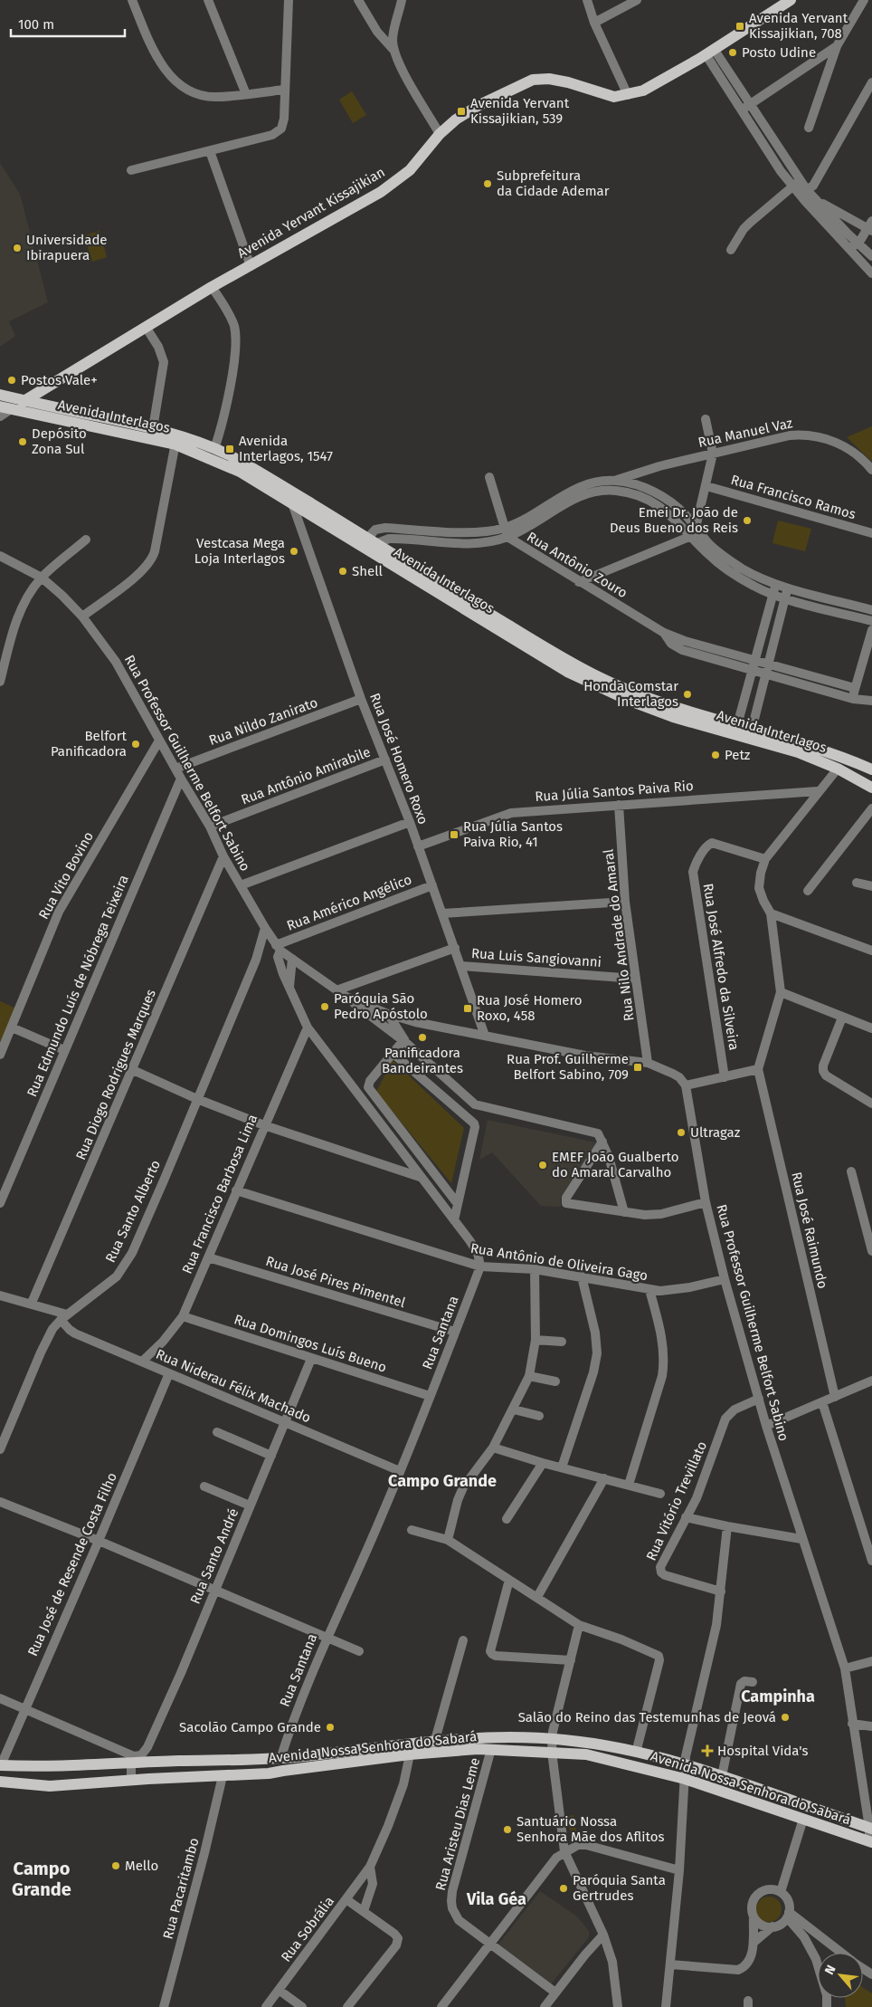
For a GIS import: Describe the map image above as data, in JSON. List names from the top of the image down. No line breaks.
{"streets":{"main road":["Avenida Yervant Kissajikian","Avenida Interlagos","Avenida Nossa Senhora do Sabará"],"street":["Rua Manuel Vaz","Rua Francisco Ramos","Rua Antônio Zouro","Rua Nildo Zanirato","Rua José Homero Roxo","Rua Professor Guilherme Belfort Sabino","Rua Antônio Amirabile","Rua Júlia Santos Paiva Rio","Rua Vito Bovino","Rua Américo Angélico","Rua Nilo Andrade do Amaral","Rua Luis Sangiovanni","Rua José Alfredo da Silveira","Rua Edmundo Luís de Nóbrega Teixeira","Rua Diogo Rodrigues Marques","Rua Francisco Barbosa Lima","Rua Santo Alberto","Rua José Raimundo","Rua Antônio de Oliveira Gago","Rua José Pires Pimentel","Rua Santana","Rua Domingos Luís Bueno","Rua Niderau Félix Machado","Rua Vitório Trevillato","Rua Santo André","Rua José de Resende Costa Filho","Rua Aristeu Dias Leme","Rua Pacaritambo","Rua Sobrália"]},"crossings":[["Avenida Yervant Kissajikian","Avenida Interlagos"],["Avenida Interlagos","Rua José Homero Roxo"],["Rua Nildo Zanirato","Rua José Homero Roxo"],["Rua Nildo Zanirato","Rua Professor Guilherme Belfort Sabino"],["Rua José Homero Roxo","Rua Antônio Amirabile"],["Rua José Homero Roxo","Rua Júlia Santos Paiva Rio"],["Rua José Homero Roxo","Rua Américo Angélico"],["Rua José Homero Roxo","Rua Luis Sangiovanni"],["Rua Professor Guilherme Belfort Sabino","Rua Antônio Amirabile"],["Rua Professor Guilherme Belfort Sabino","Rua Vito Bovino"],["Rua Professor Guilherme Belfort Sabino","Rua Américo Angélico"],["Rua Professor Guilherme Belfort Sabino","Rua Edmundo Luís de Nóbrega Teixeira"],["Rua Professor Guilherme Belfort Sabino","Rua Diogo Rodrigues Marques"],["Rua Professor Guilherme Belfort Sabino","Rua Santo Alberto"],["Rua Professor Guilherme Belfort Sabino","Rua Antônio de Oliveira Gago"],["Rua Professor Guilherme Belfort Sabino","Rua Vitório Trevillato"],["Rua Professor Guilherme Belfort Sabino","Avenida Nossa Senhora do Sabará"],["Rua Júlia Santos Paiva Rio","Rua Nilo Andrade do Amaral"],["Rua Américo Angélico","Rua Santo Alberto"],["Rua Nilo Andrade do Amaral","Rua Luis Sangiovanni"],["Rua Francisco Barbosa Lima","Rua Antônio de Oliveira Gago"],["Rua Francisco Barbosa Lima","Rua José Pires Pimentel"],["Rua Francisco Barbosa Lima","Rua Domingos Luís Bueno"],["Rua Francisco Barbosa Lima","Rua Niderau Félix Machado"],["Rua Santo Alberto","Rua Niderau Félix Machado"],["Rua Antônio de Oliveira Gago","Rua Santana"],["Rua José Pires Pimentel","Rua Santana"],["Rua Santana","Rua Domingos Luís Bueno"],["Rua Santana","Rua Niderau Félix Machado"],["Rua Santana","Avenida Nossa Senhora do Sabará"],["Rua Domingos Luís Bueno","Rua Santo André"],["Rua Niderau Félix Machado","Rua Santo André"],["Rua Niderau Félix Machado","Rua José de Resende Costa Filho"],["Rua Santo André","Avenida Nossa Senhora do Sabará"],["Rua José de Resende Costa Filho","Avenida Nossa Senhora do Sabará"],["Avenida Nossa Senhora do Sabará","Rua Aristeu Dias Leme"],["Avenida Nossa Senhora do Sabará","Rua Pacaritambo"],["Avenida Nossa Senhora do Sabará","Rua Sobrália"]],"districts":["Campo Grande","Campinha","Campo Grande","Vila Géa"],"places":{"transit":["Avenida Yervant Kissajikian, 708","Avenida Yervant Kissajikian, 539","Avenida Interlagos, 1547","Rua Júlia Santos Paiva Rio, 41","Rua José Homero Roxo, 458","Rua Prof. Guilherme Belfort Sabino, 709"],"other":["Posto Udine","Subprefeitura da Cidade Ademar","Universidade Ibirapuera","Postos Vale+","Depósito Zona Sul","Emei Dr. João de Deus Bueno dos Reis","Vestcasa Mega Loja Interlagos","Shell","Honda Comstar Interlagos","Belfort Panificadora","Petz","Paróquia São Pedro Apóstolo","Panificadora Bandeirantes","Ultragaz","EMEF João Gualberto do Amaral Carvalho","Salão do Reino das Testemunhas de Jeová","Sacolão Campo Grande","Santuário Nossa Senhora Mãe dos Aflitos","Mello","Paróquia Santa Gertrudes"],"health":["Hospital Vida's"]},"scale_bar":"100 m","north":"top left"}
